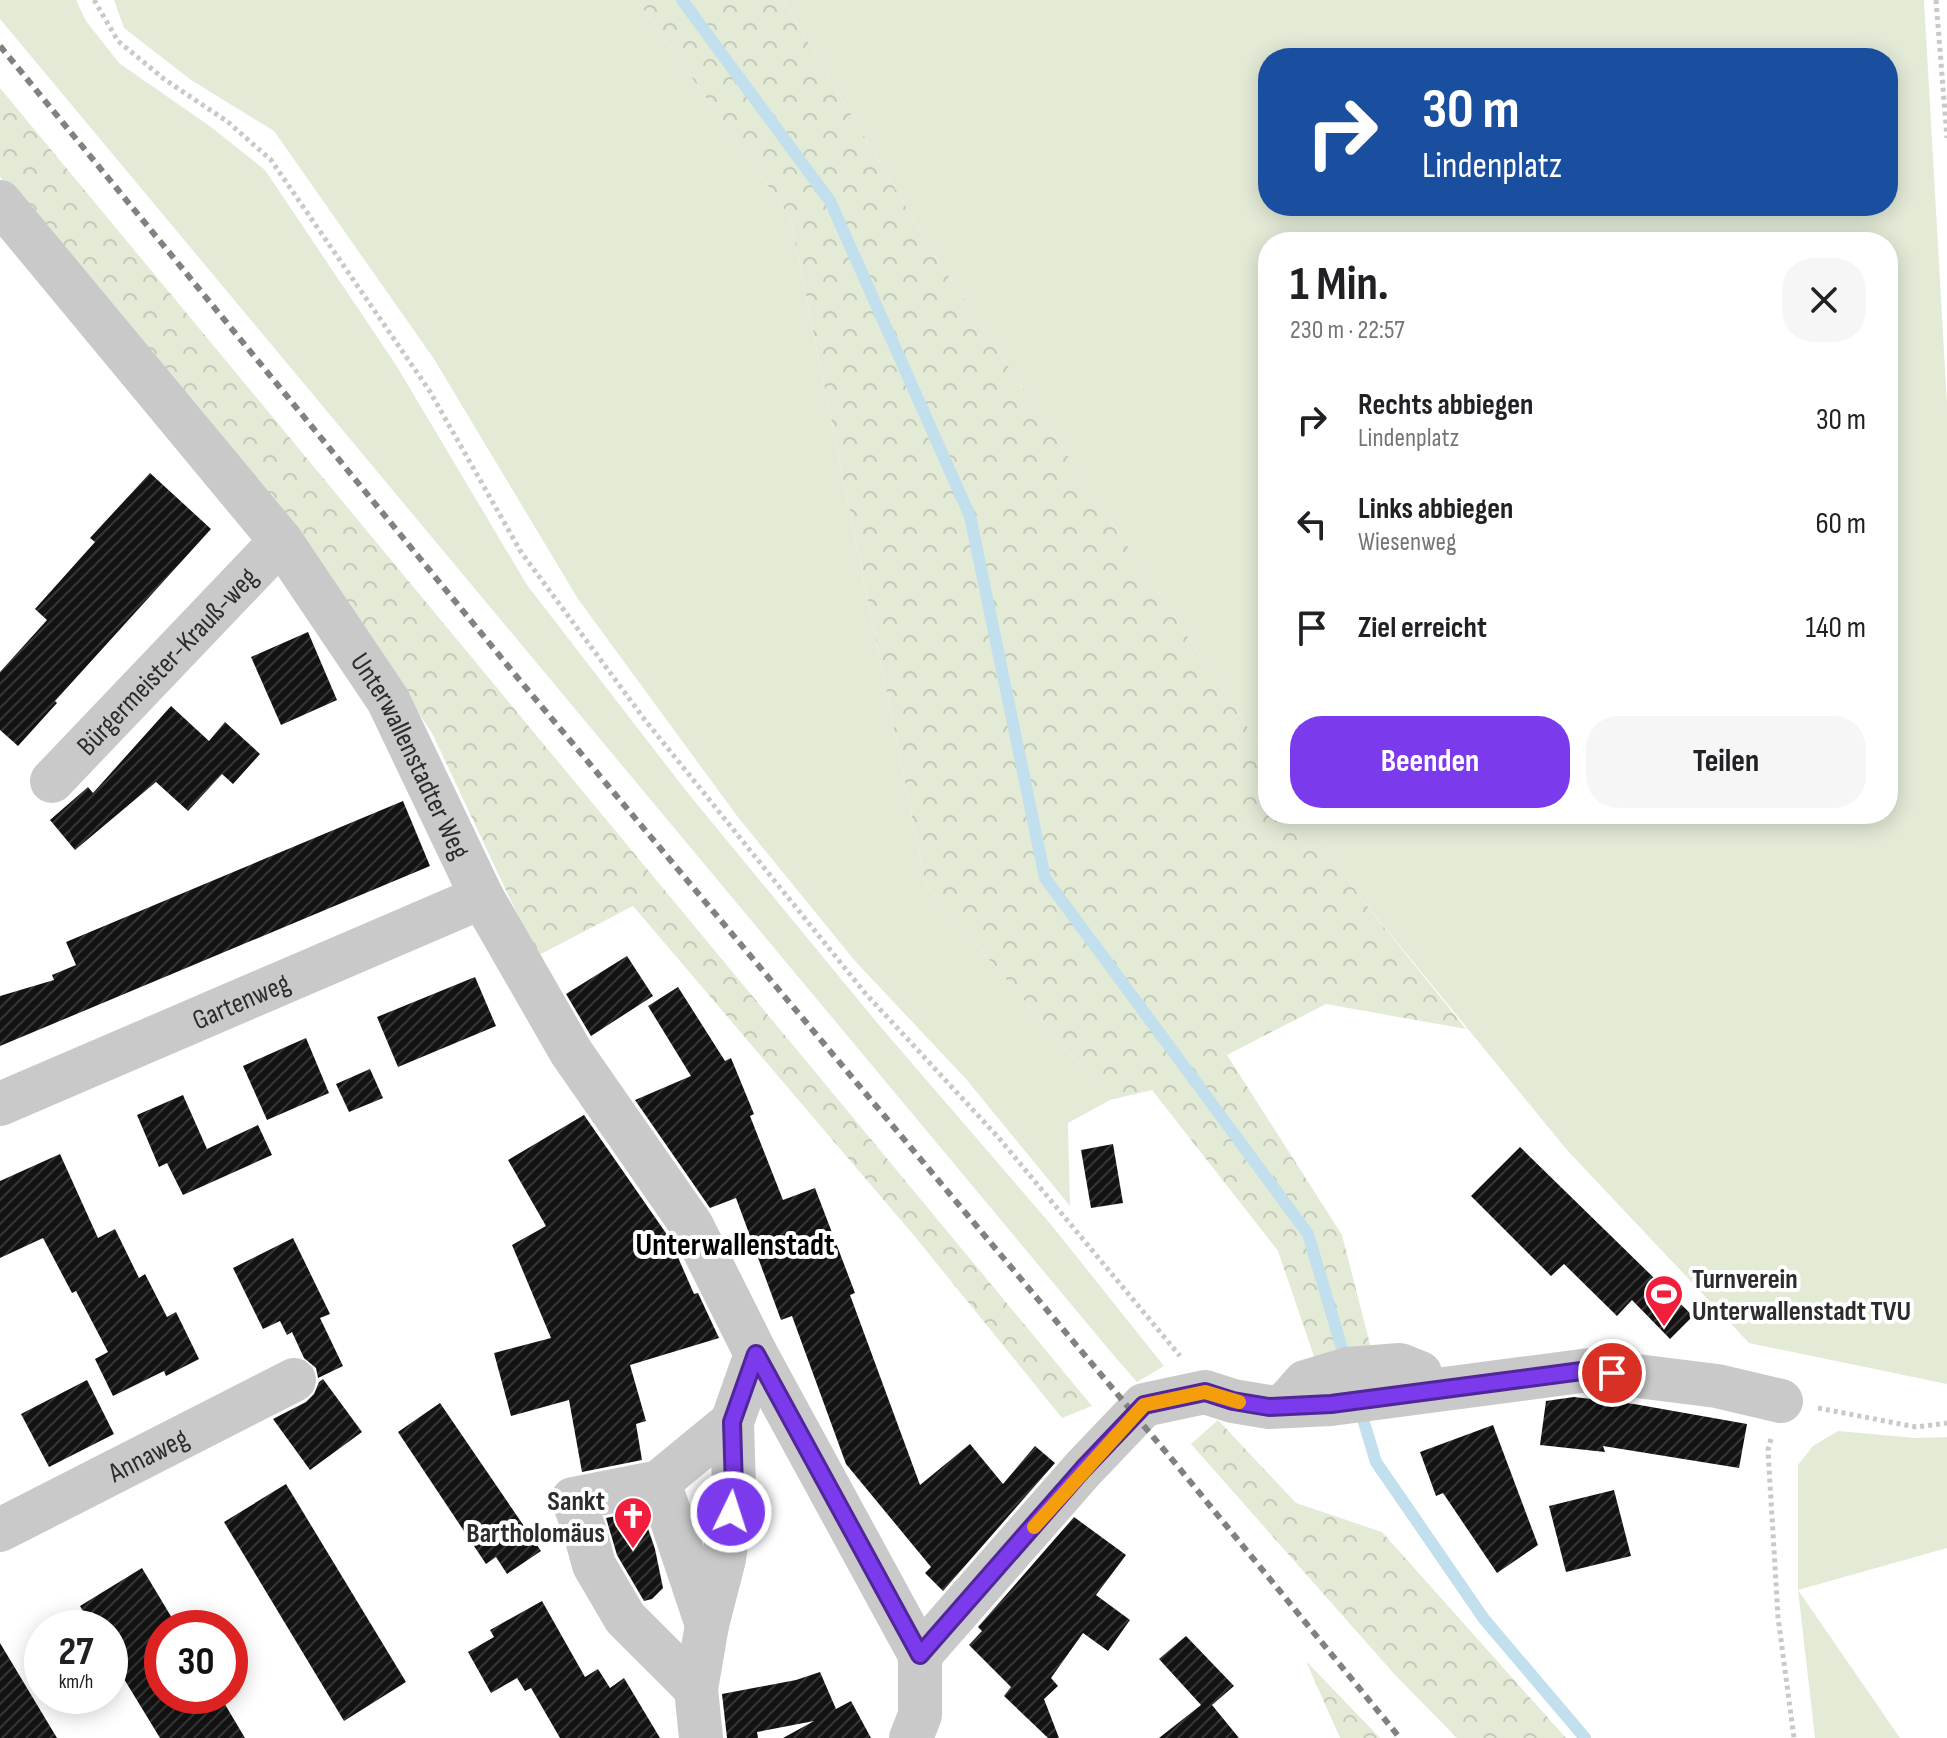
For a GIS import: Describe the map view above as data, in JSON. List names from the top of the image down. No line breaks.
{"streets":{"street":["Bürgermeister-Krauß-weg","Unterwallenstadter Weg","Gartenweg","Annaweg"]},"crossings":[["Bürgermeister-Krauß-weg","Unterwallenstadter Weg"],["Unterwallenstadter Weg","Gartenweg"]],"districts":["Unterwallenstadt"],"places":{"sports":["Turnverein Unterwallenstadt TVU"],"church":["Sankt Bartholomäus"]},"page":{"turn":["30 m","Lindenplatz"],"heading":["1 Min.","230 m · 22:57"],"list":[{"name":"Rechts abbiegen","note":"Lindenplatz","value":"30 m"},{"name":"Links abbiegen","note":"Wiesenweg","value":"60 m"},{"name":"Ziel erreicht","value":"140 m"}],"buttons":["Beenden","Teilen"],"speed":"27 km/h","limit":"30"}}
